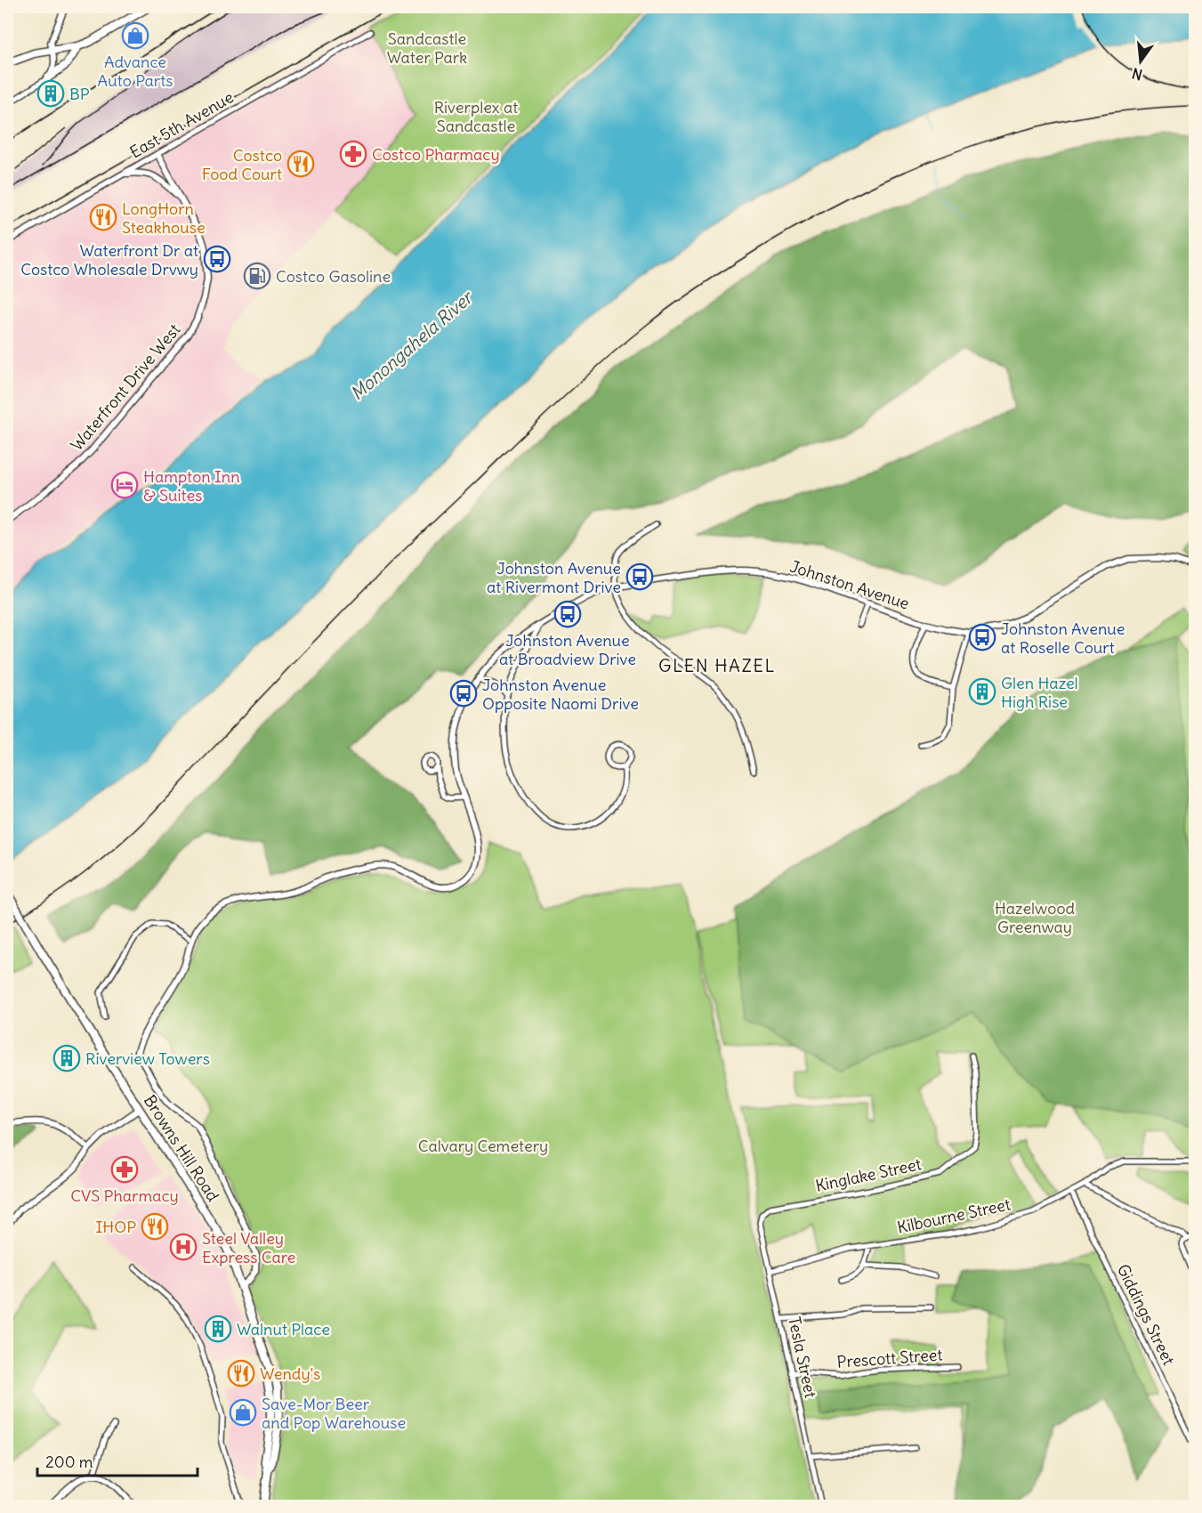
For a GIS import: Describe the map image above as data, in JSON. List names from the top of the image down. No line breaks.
{"streets":{"main road":["Browns Hill Road"],"street":["East 5th Avenue","Waterfront Drive West","Johnston Avenue","Kinglake Street","Kilbourne Street","Giddings Street","Tesla Street","Prescott Street"]},"crossings":[["East 5th Avenue","Waterfront Drive West"],["Johnston Avenue","Browns Hill Road"],["Kinglake Street","Tesla Street"],["Kilbourne Street","Giddings Street"],["Kilbourne Street","Tesla Street"],["Tesla Street","Prescott Street"]],"districts":["GLEN HAZEL"],"water":["Monongahela River"],"parks":["Sandcastle Water Park","Riverplex at Sandcastle","Hazelwood Greenway","Calvary Cemetery"],"places":{"shop":["Advance Auto Parts","Save-Mor Beer and Pop Warehouse"],"building":["BP","Glen Hazel High Rise","Riverview Towers","Walnut Place"],"pharmacy":["Costco Pharmacy","CVS Pharmacy"],"restaurant":["Costco Food Court","LongHorn Steakhouse","IHOP","Wendy's"],"bus stop":["Waterfront Dr at Costco Wholesale Drvwy","Johnston Avenue at Rivermont Drive","Johnston Avenue at Broadview Drive","Johnston Avenue at Roselle Court","Johnston Avenue Opposite Naomi Drive"],"fuel station":["Costco Gasoline"],"hotel":["Hampton Inn & Suites"],"hospital":["Steel Valley Express Care"]},"scale_bar":"200 m","north":"bottom"}
